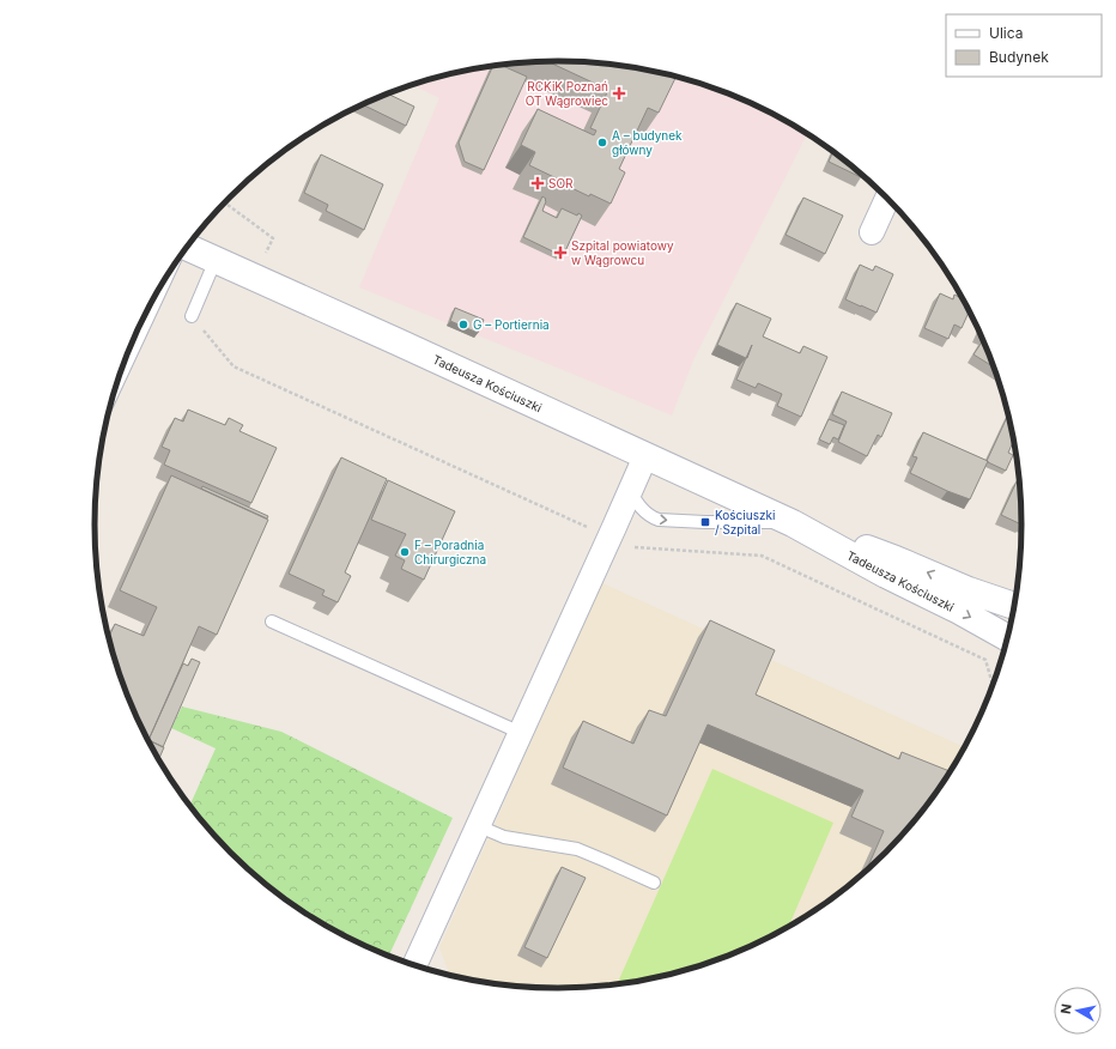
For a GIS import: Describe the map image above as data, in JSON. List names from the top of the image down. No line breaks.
{"streets":{"main road":["Tadeusza Kościuszki"]},"places":{"health":["RCKiK Poznań OT Wągrowiec","SOR","Szpital powiatowy w Wągrowcu"],"other":["A – budynek główny","G – Portiernia","F – Poradnia Chirurgiczna"],"transit":["Kościuszki / Szpital"]},"legend":["Ulica","Budynek"],"north":"left"}
